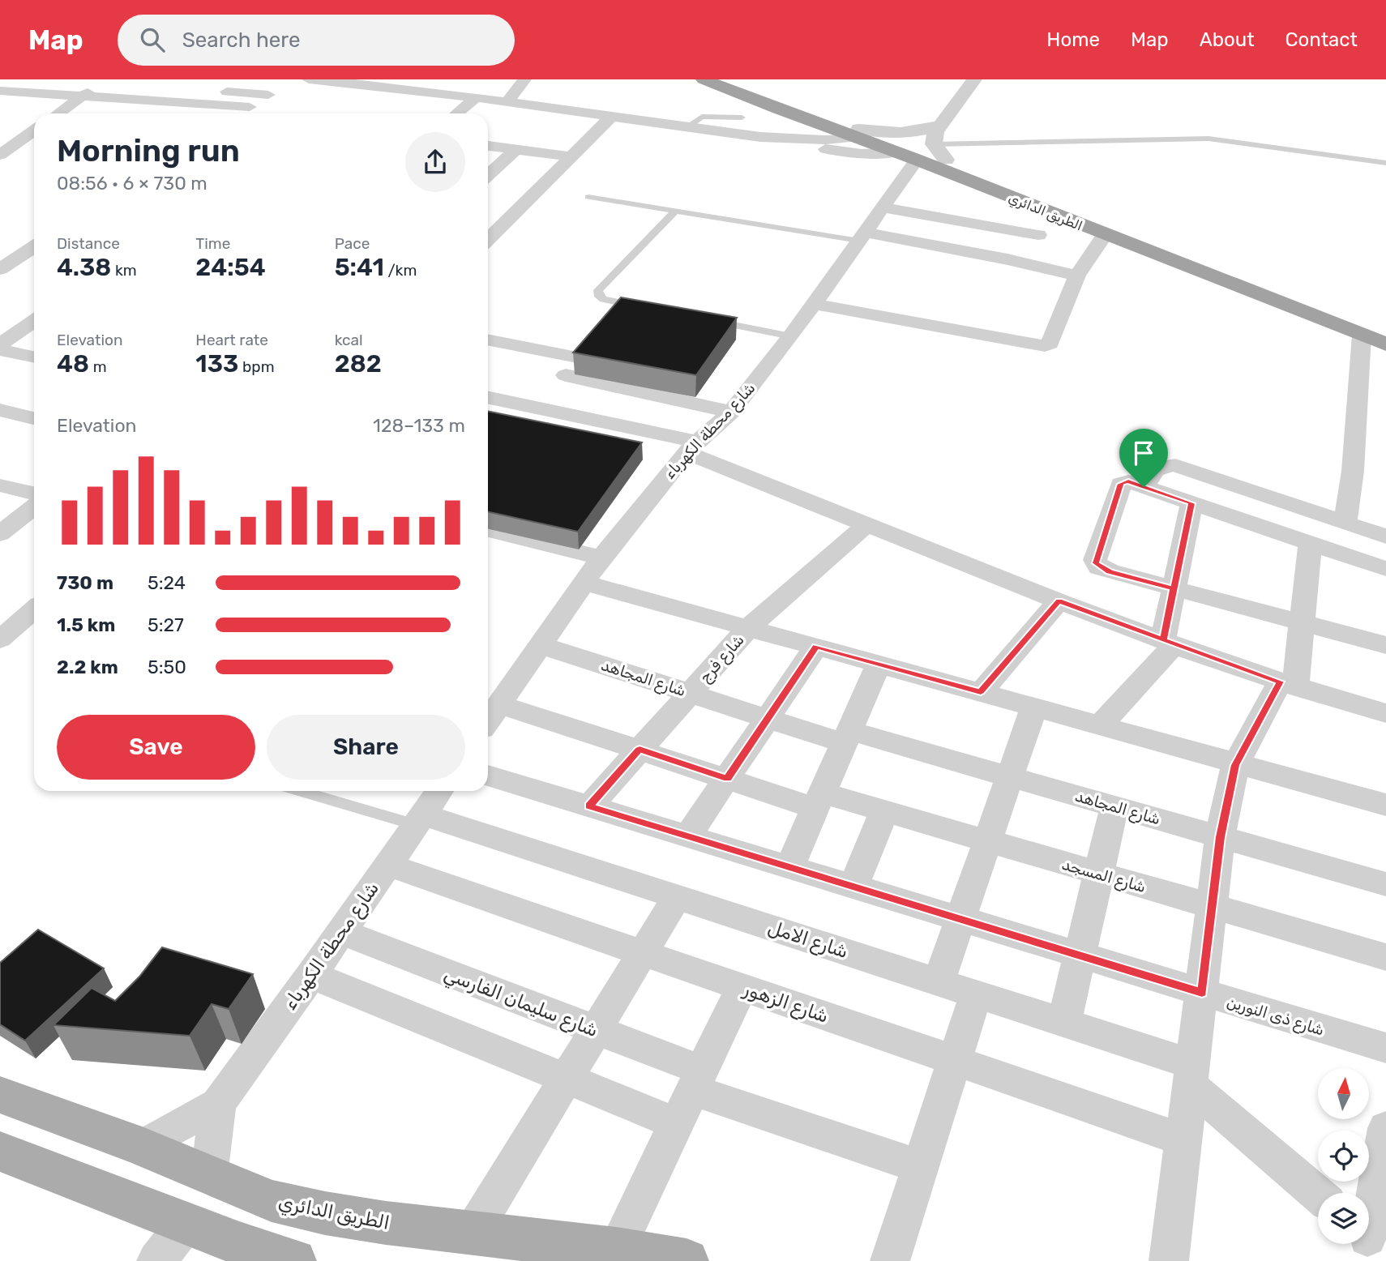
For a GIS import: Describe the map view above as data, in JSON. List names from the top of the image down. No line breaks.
{"streets":{"highway":["الطريق الدائري"],"street":["شارع محطة الكهرباء","شارع فرج","شارع المجاهد","شارع المسجد","شارع الامل","شارع سليمان الفارسي","شارع الزهور","شارع ذى النورين"]},"crossings":[["الطريق الدائري","شارع محطة الكهرباء"],["شارع محطة الكهرباء","شارع المجاهد"],["شارع محطة الكهرباء","شارع المسجد"],["شارع محطة الكهرباء","شارع الامل"],["شارع محطة الكهرباء","شارع سليمان الفارسي"],["شارع محطة الكهرباء","شارع الزهور"],["شارع فرج","شارع المجاهد"],["شارع فرج","شارع المسجد"],["شارع فرج","شارع ذى النورين"]],"north":"top","page":{"header":"Map","search":"Search here","nav":["Home","Map","About","Contact"],"heading":["Morning run","08:56 · 6 × 730 m"],"stats":[["Distance","4.38 km"],["Time","24:54"],["Pace","5:41 /km"],["Elevation","48 m"],["Heart rate","133 bpm"],["kcal","282"]],"chart":["Elevation","128–133 m"],"list":[{"name":"730 m","note":"5:24"},{"name":"1.5 km","note":"5:27"},{"name":"2.2 km","note":"5:50"}],"buttons":["Save","Share"]}}
